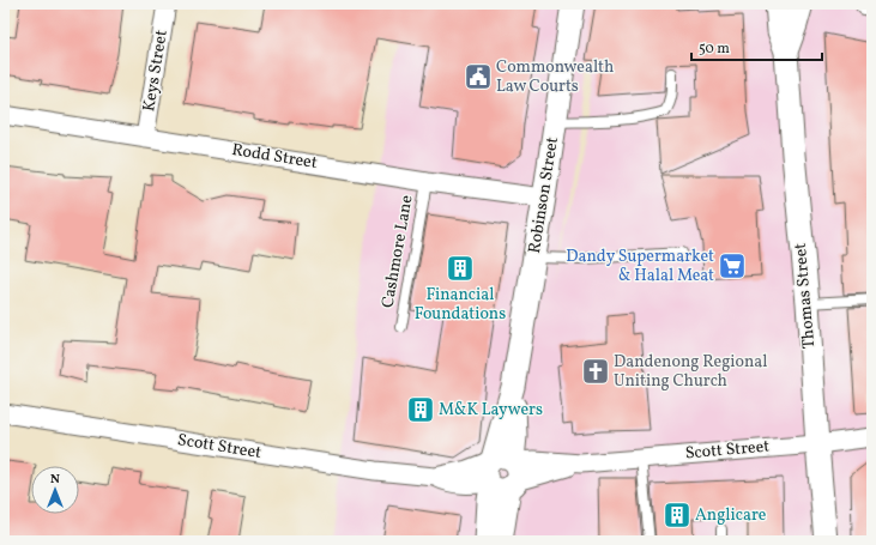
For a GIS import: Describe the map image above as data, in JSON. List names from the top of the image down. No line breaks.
{"streets":{"street":["Keys Street","Rodd Street","Robinson Street","Thomas Street","Scott Street"],"lane":["Cashmore Lane"]},"crossings":[["Keys Street","Rodd Street"],["Rodd Street","Robinson Street"],["Rodd Street","Cashmore Lane"],["Robinson Street","Scott Street"],["Thomas Street","Scott Street"]],"places":{"public building":["Commonwealth Law Courts"],"supermarket":["Dandy Supermarket & Halal Meat"],"building":["Financial Foundations","M&K Laywers","Anglicare"],"church":["Dandenong Regional Uniting Church"]},"scale_bar":"50 m","north":"top"}
